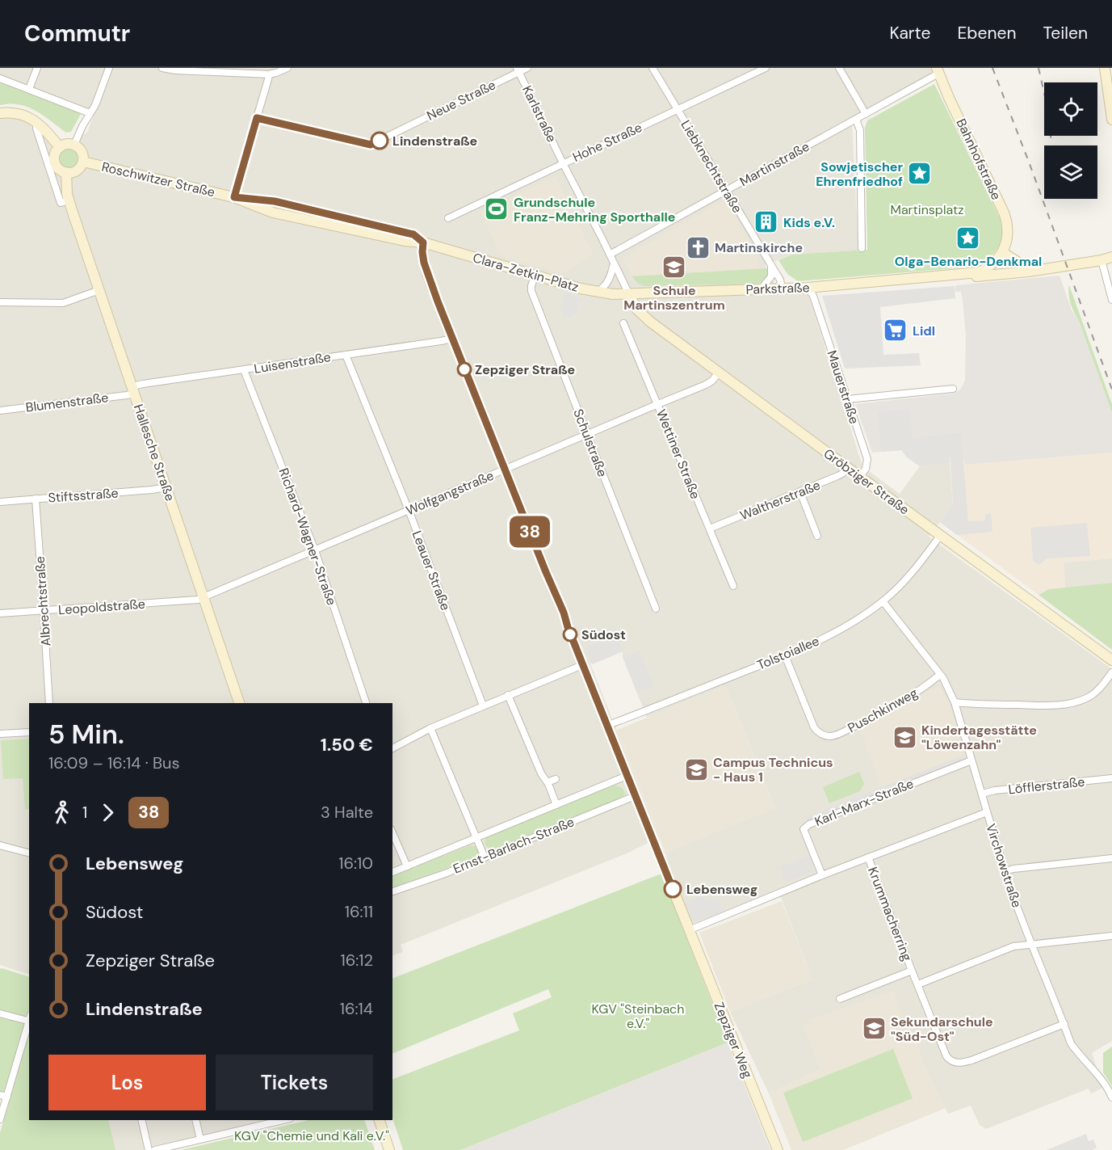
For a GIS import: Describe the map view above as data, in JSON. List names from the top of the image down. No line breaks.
{"streets":{"main road":["Bahnhofstraße","Roschwitzer Straße","Clara-Zetkin-Platz","Parkstraße","Hallesche Straße","Gröbziger Straße","Zepziger Weg"],"street":["Neue Straße","Karlstraße","Hohe Straße","Martinstraße","Liebknechtstraße","Luisenstraße","Mauerstraße","Blumenstraße","Schulstraße","Wettiner Straße","Wolfgangstraße","Stiftsstraße","Waltherstraße","Richard-Wagner-Straße","Leauer Straße","Albrechtstraße","Leopoldstraße","Tolstoiallee","Puschkinweg","Löfflerstraße","Karl-Marx-Straße","Ernst-Barlach-Straße","Virchowstraße","Krummacherring"]},"crossings":[["Neue Straße","Karlstraße"],["Karlstraße","Hohe Straße"],["Karlstraße","Martinstraße"],["Karlstraße","Clara-Zetkin-Platz"],["Karlstraße","Parkstraße"],["Karlstraße","Gröbziger Straße"],["Hohe Straße","Liebknechtstraße"],["Bahnhofstraße","Martinstraße"],["Bahnhofstraße","Parkstraße"],["Martinstraße","Liebknechtstraße"],["Liebknechtstraße","Parkstraße"],["Roschwitzer Straße","Clara-Zetkin-Platz"],["Roschwitzer Straße","Hallesche Straße"],["Clara-Zetkin-Platz","Parkstraße"],["Clara-Zetkin-Platz","Schulstraße"],["Clara-Zetkin-Platz","Gröbziger Straße"],["Parkstraße","Mauerstraße"],["Parkstraße","Gröbziger Straße"],["Luisenstraße","Blumenstraße"],["Luisenstraße","Hallesche Straße"],["Luisenstraße","Richard-Wagner-Straße"],["Luisenstraße","Leauer Straße"],["Mauerstraße","Gröbziger Straße"],["Blumenstraße","Hallesche Straße"],["Schulstraße","Wolfgangstraße"],["Hallesche Straße","Wolfgangstraße"],["Hallesche Straße","Stiftsstraße"],["Hallesche Straße","Leopoldstraße"],["Wettiner Straße","Wolfgangstraße"],["Wettiner Straße","Waltherstraße"],["Gröbziger Straße","Wolfgangstraße"],["Gröbziger Straße","Waltherstraße"],["Gröbziger Straße","Tolstoiallee"],["Wolfgangstraße","Richard-Wagner-Straße"],["Wolfgangstraße","Leauer Straße"],["Wolfgangstraße","Leopoldstraße"],["Stiftsstraße","Albrechtstraße"],["Albrechtstraße","Leopoldstraße"],["Tolstoiallee","Puschkinweg"],["Tolstoiallee","Virchowstraße"],["Puschkinweg","Virchowstraße"],["Löfflerstraße","Virchowstraße"],["Karl-Marx-Straße","Virchowstraße"],["Virchowstraße","Krummacherring"]],"parks":["Martinsplatz","KGV \"Steinbach e.V.\"","KGV \"Chemie und Kali e.V.\""],"places":{"other":["Lindenstraße","Zepziger Straße","Südost","Lebensweg"],"place":["Sowjetischer Ehrenfriedhof","Olga-Benario-Denkmal"],"sports":["Grundschule Franz-Mehring Sporthalle"],"building":["Kids e.V."],"church":["Martinskirche"],"school or university":["Schule Martinszentrum","Kindertagesstätte \"Löwenzahn\"","Campus Technicus - Haus 1","Sekundarschule \"Süd-Ost\""],"supermarket":["Lidl"]},"lines":["bus line 38"],"page":{"header":"Commutr","nav":["Karte","Ebenen","Teilen"],"on_map":"38","heading":["5 Min.","16:09 – 16:14 · Bus","1.50 €"],"legs":["1","38","3 Halte"],"list":[{"name":"Lebensweg","value":"16:10"},{"name":"Südost","value":"16:11"},{"name":"Zepziger Straße","value":"16:12"},{"name":"Lindenstraße","value":"16:14"}],"buttons":["Los","Tickets"]}}
